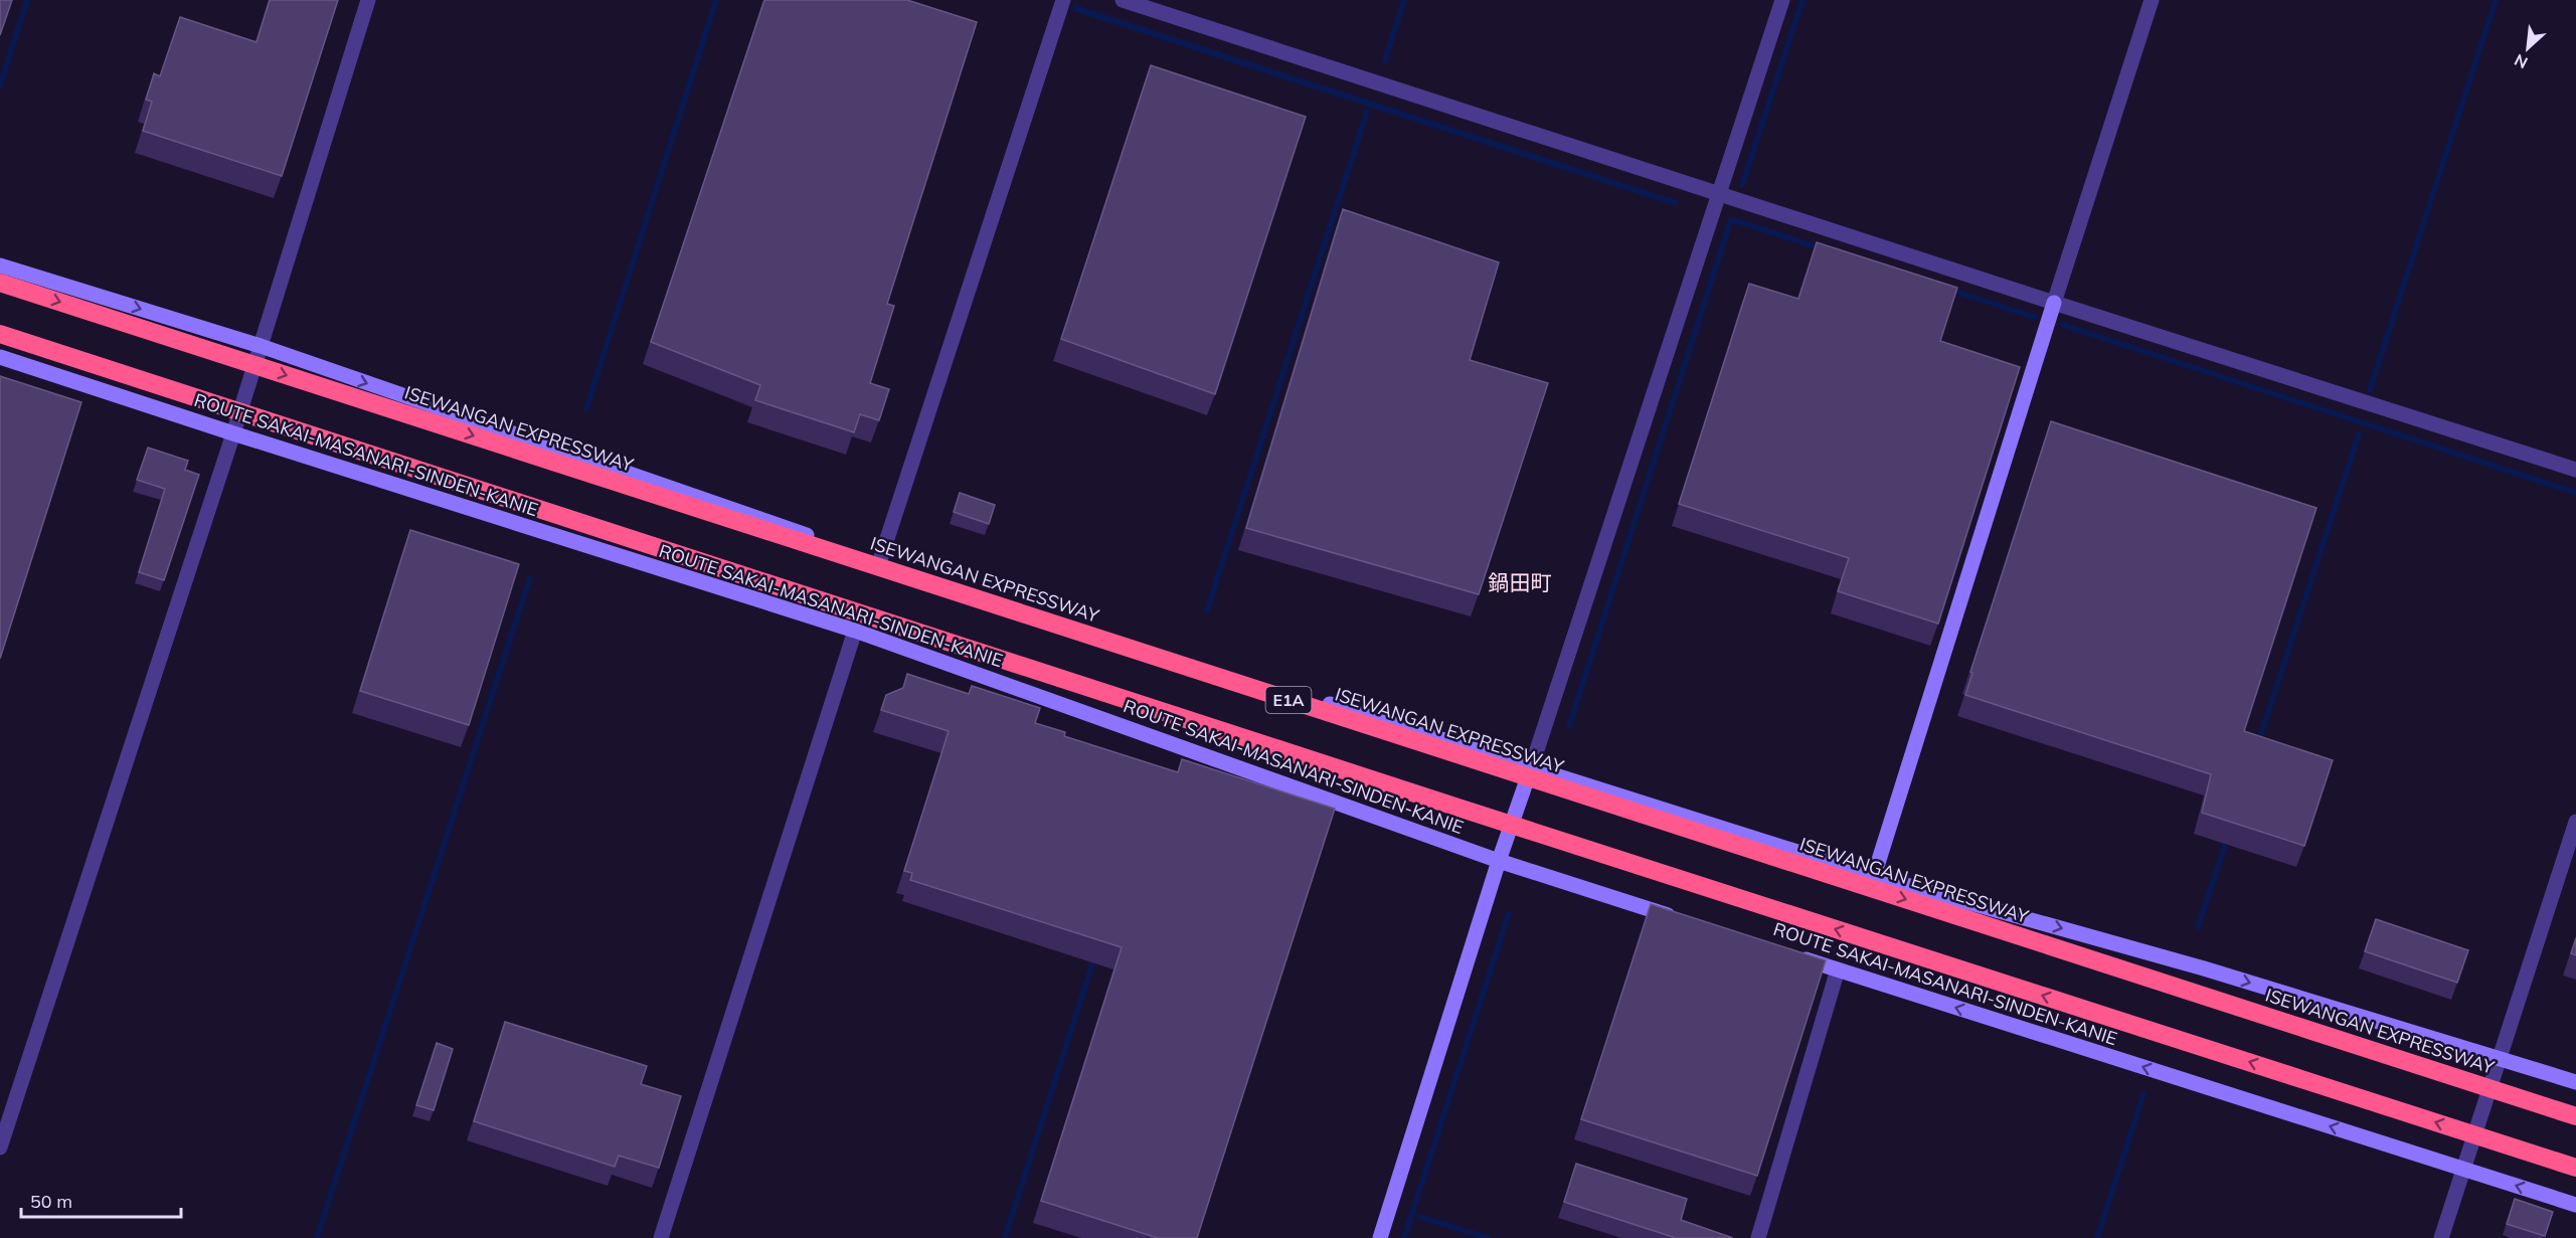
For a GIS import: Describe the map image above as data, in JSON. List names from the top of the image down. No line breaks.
{"streets":{"highway":["ISEWANGAN EXPRESSWAY","E1A"],"main road":["ROUTE SAKAI-MASANARI-SINDEN-KANIE"]},"districts":["鍋田町"],"scale_bar":"50 m","north":"bottom left"}
